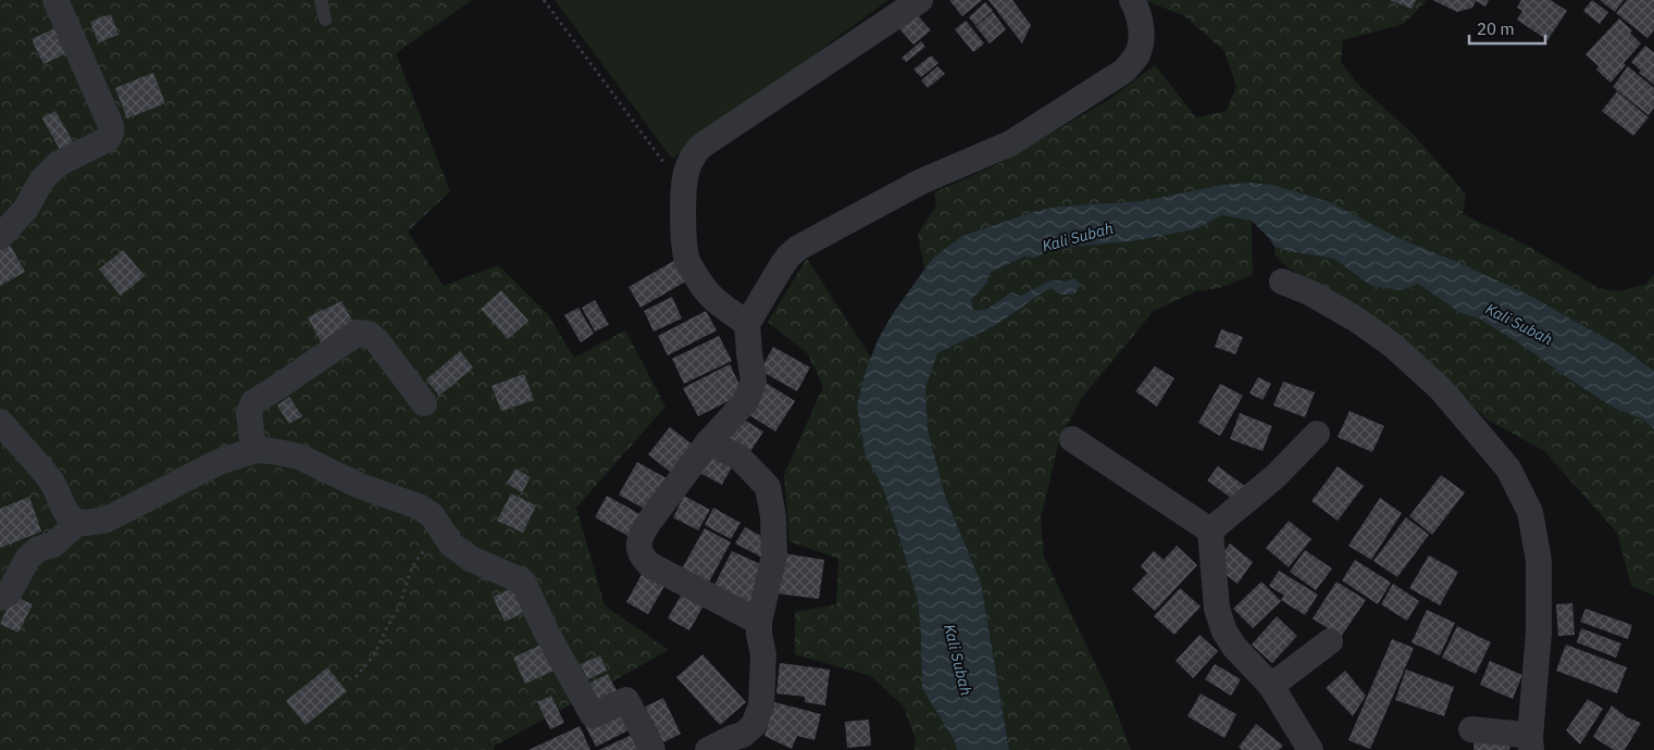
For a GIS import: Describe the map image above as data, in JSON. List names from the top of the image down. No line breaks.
{"water":["Kali Subah"],"scale_bar":"20 m"}
